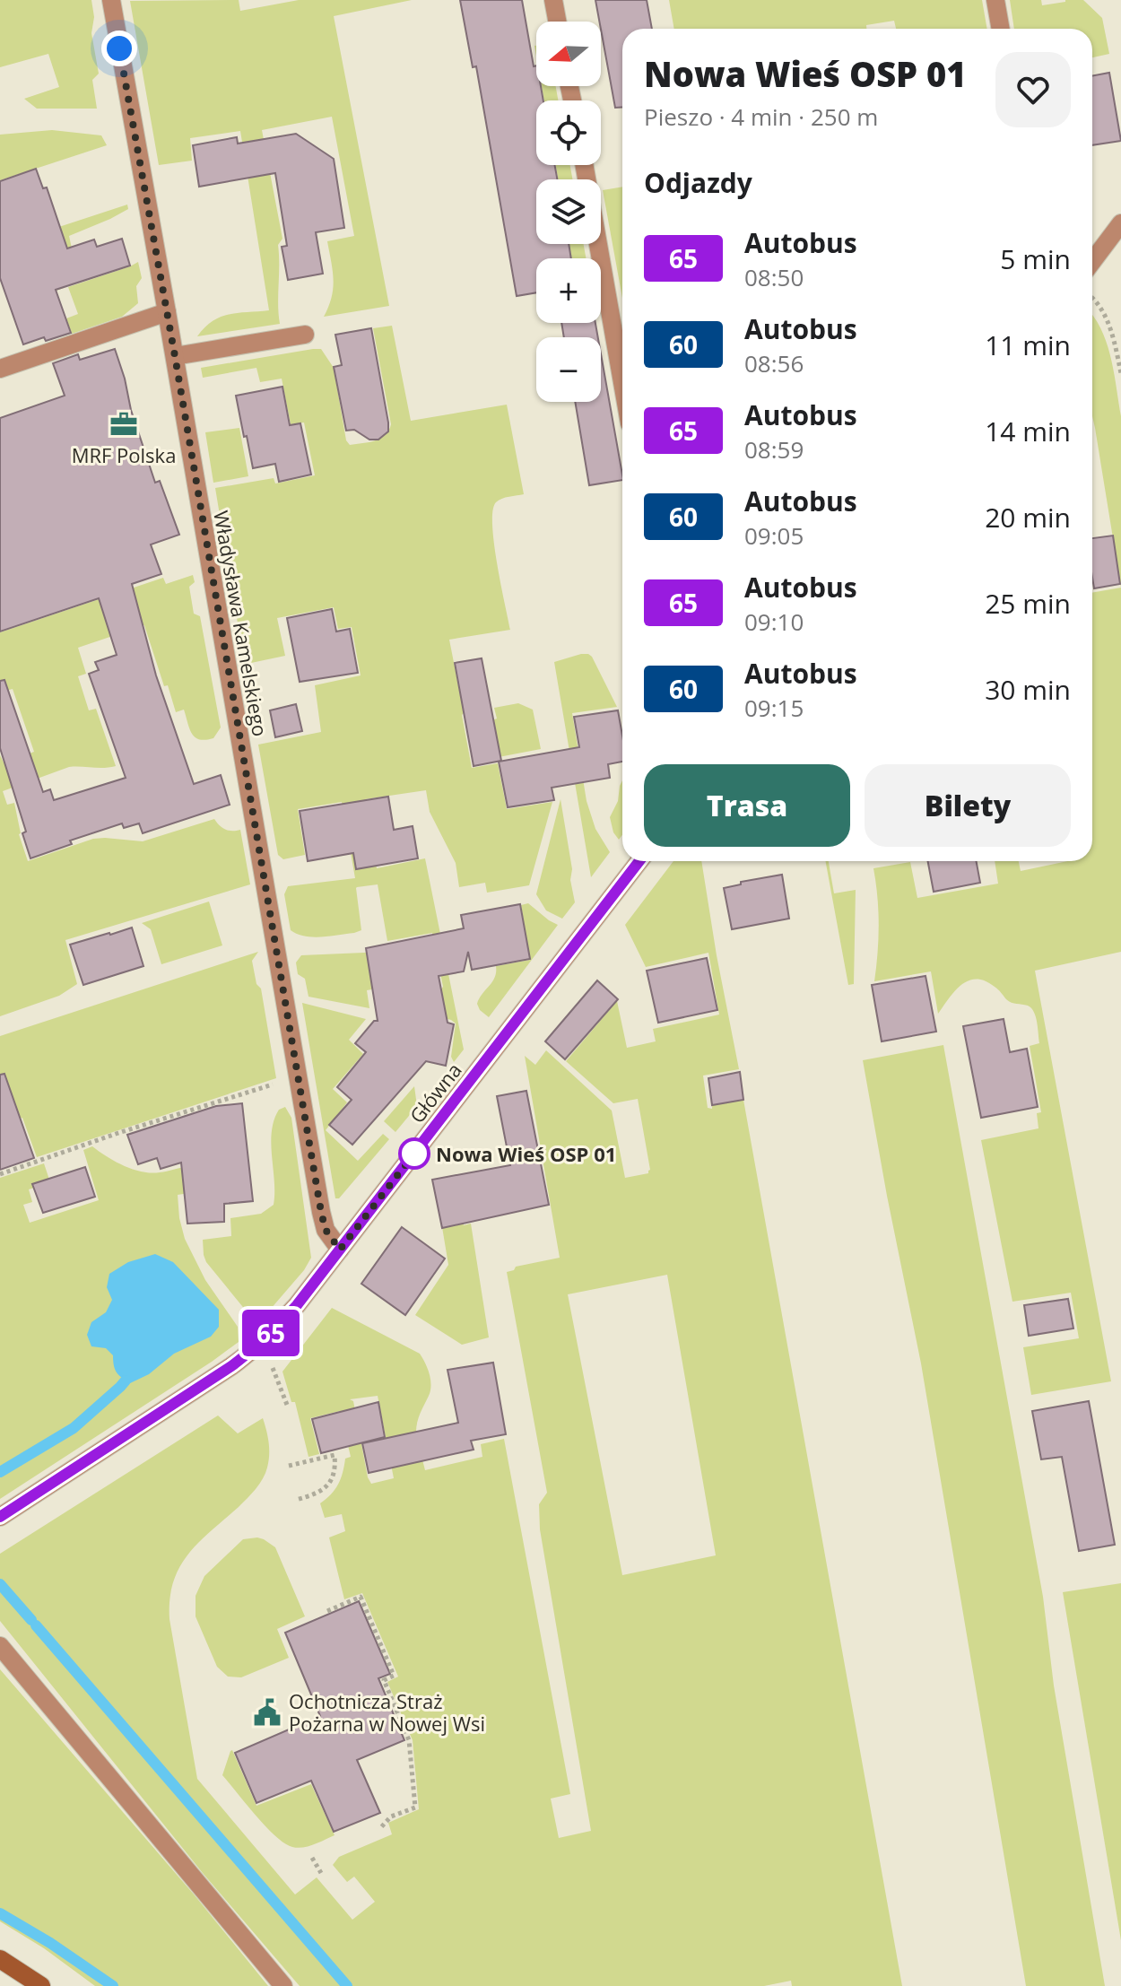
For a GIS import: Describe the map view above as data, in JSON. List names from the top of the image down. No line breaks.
{"streets":{"street":["Władysława Kamelskiego","Główna"]},"crossings":[["Władysława Kamelskiego","Główna"]],"places":{"office":["MRF Polska"],"other":["Nowa Wieś OSP 01"],"public building":["Ochotnicza Straż Pożarna w Nowej Wsi"]},"lines":["bus line 65"],"north":"left","page":{"on_map":"65","map_buttons":["+","−"],"heading":[["Nowa Wieś OSP 01","Pieszo · 4 min · 250 m"],"Odjazdy"],"list":[{"mark":"65","name":"Autobus","note":"08:50","value":"5 min"},{"mark":"60","name":"Autobus","note":"08:56","value":"11 min"},{"mark":"65","name":"Autobus","note":"08:59","value":"14 min"},{"mark":"60","name":"Autobus","note":"09:05","value":"20 min"},{"mark":"65","name":"Autobus","note":"09:10","value":"25 min"},{"mark":"60","name":"Autobus","note":"09:15","value":"30 min"}],"buttons":["Trasa","Bilety"]}}
